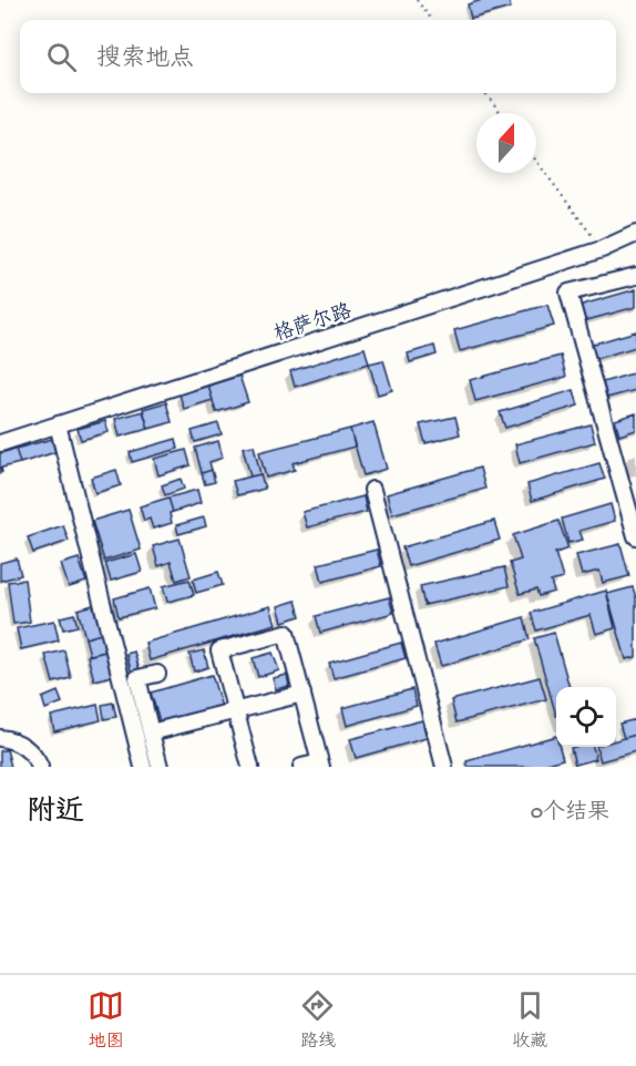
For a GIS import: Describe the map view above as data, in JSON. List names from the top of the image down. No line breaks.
{"streets":{"street":["格萨尔路"]},"north":"top","page":{"search":"搜索地点","heading":["附近","0个结果"],"nav":["地图","路线","收藏"]}}
